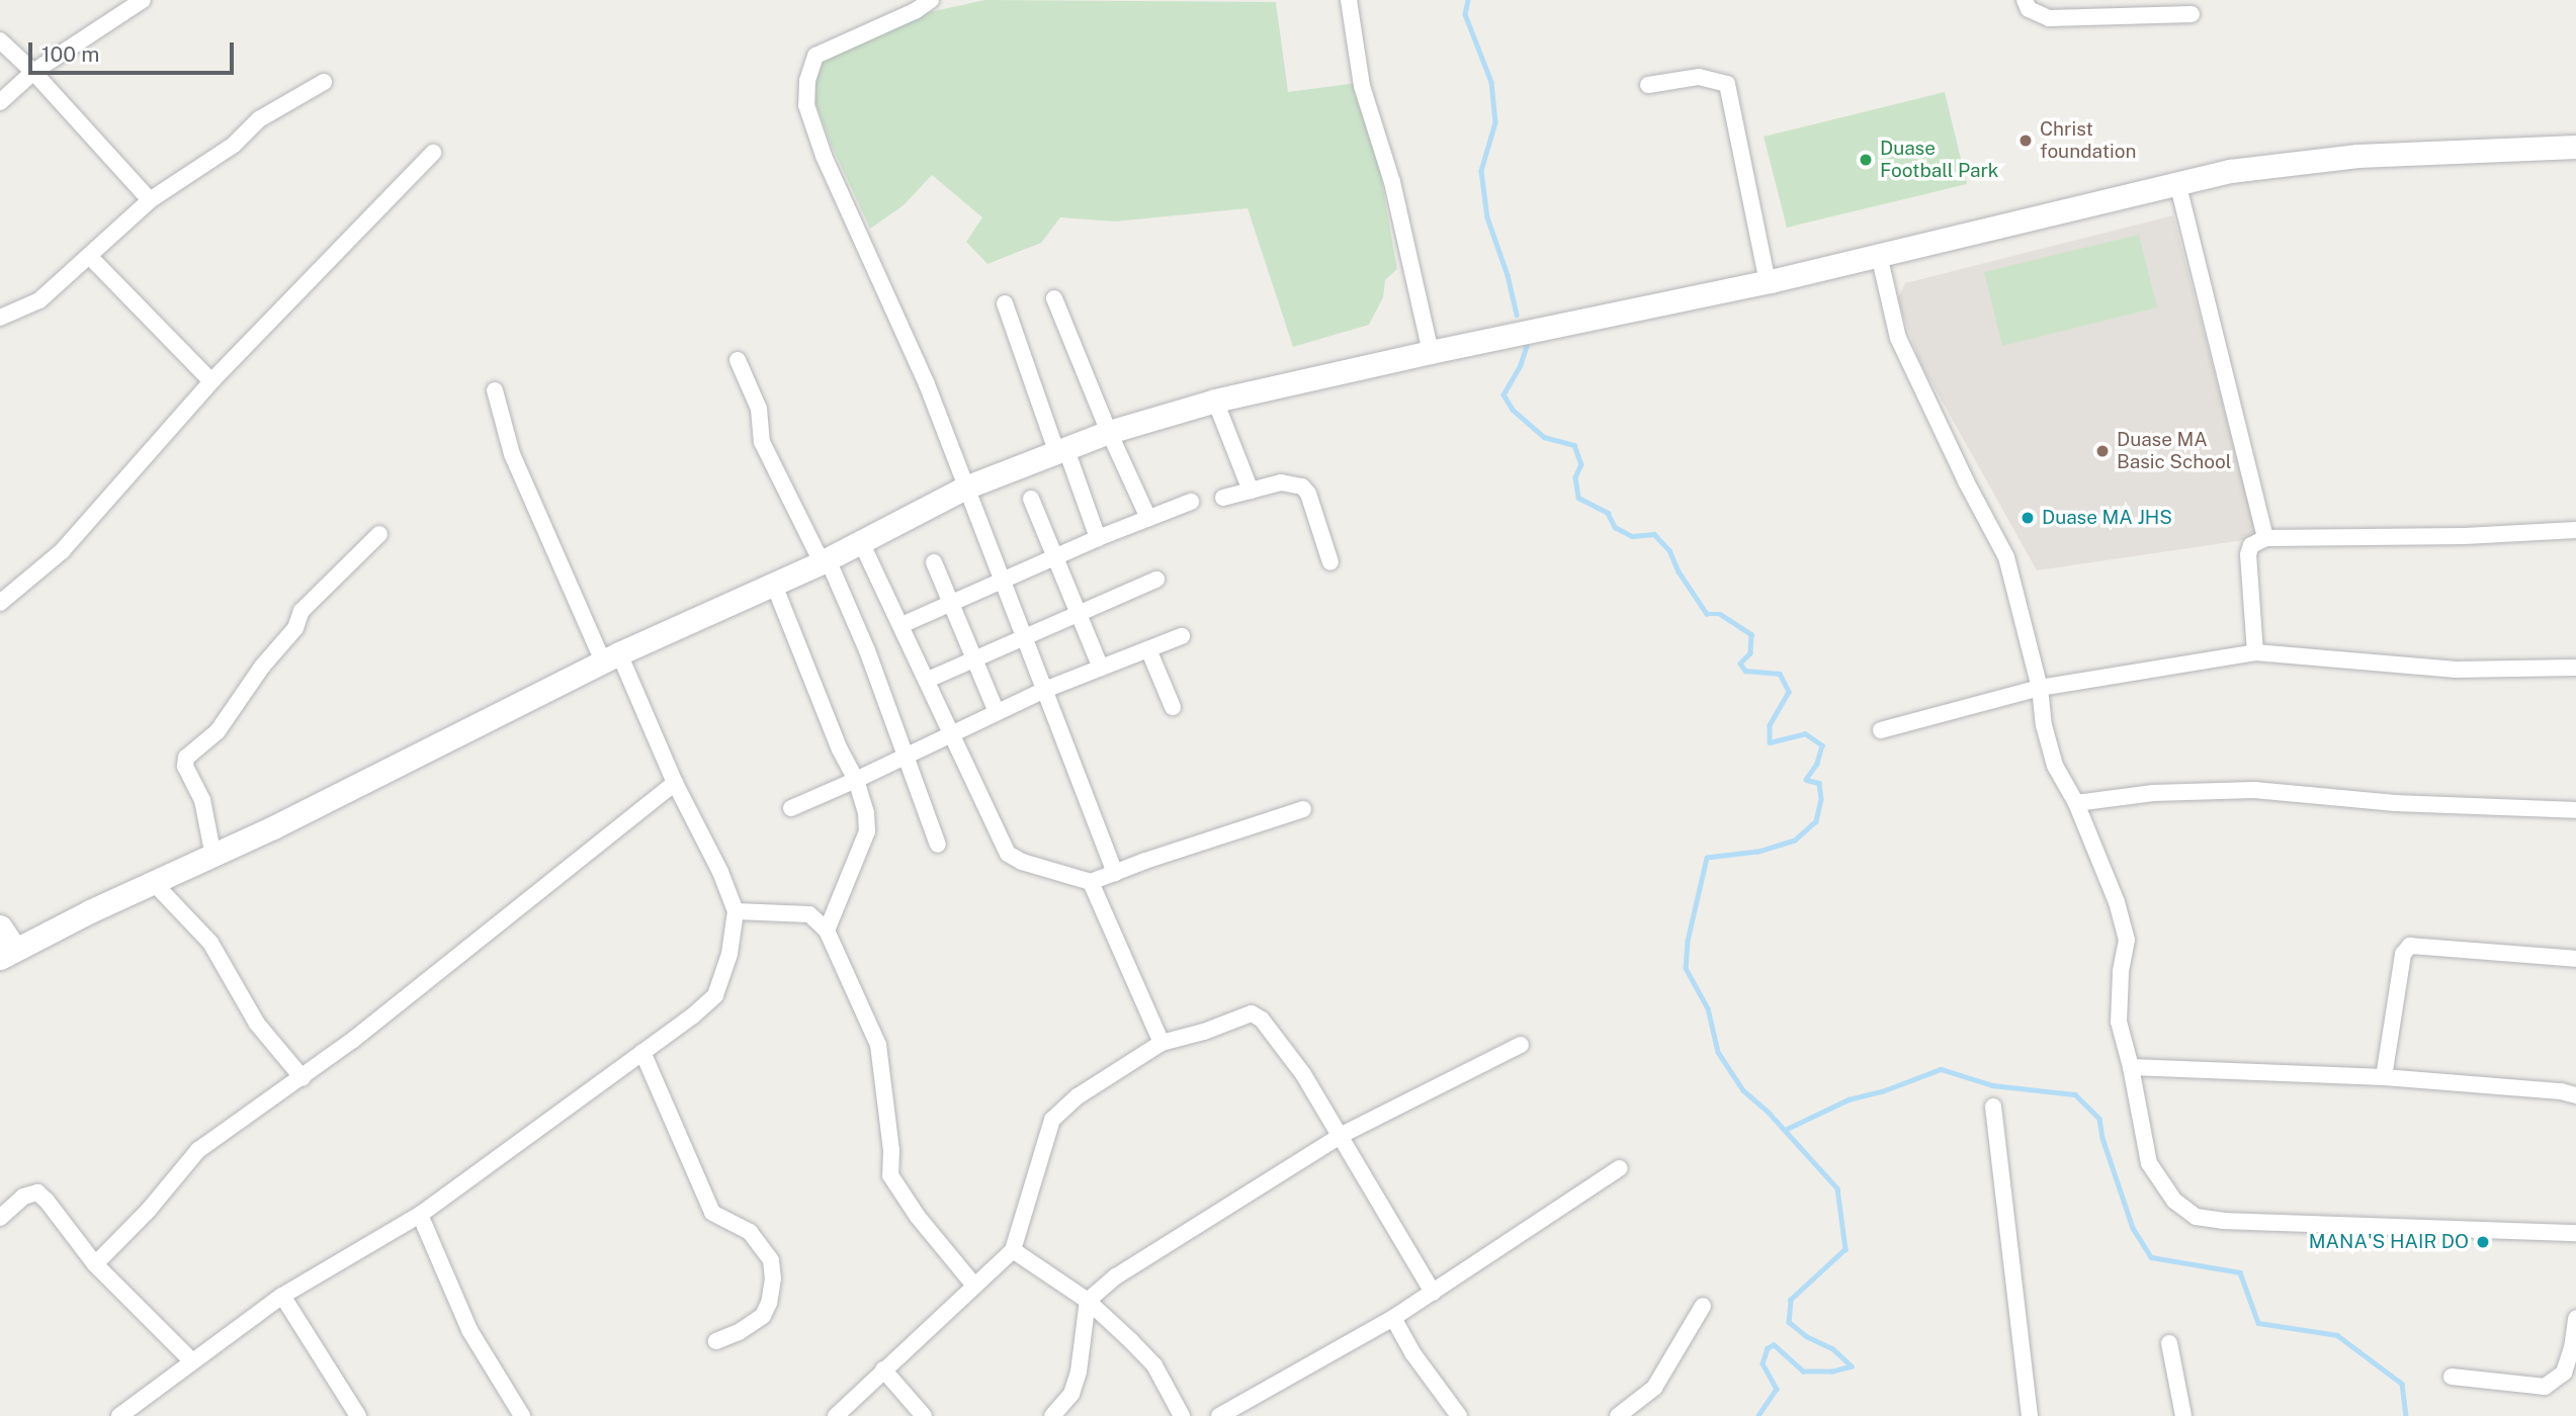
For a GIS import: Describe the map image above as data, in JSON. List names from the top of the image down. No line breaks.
{"places":["Christ foundation","Duase Football Park","Duase MA Basic School","Duase MA JHS","MANA'S HAIR DO"],"scale_bar":"100 m"}
